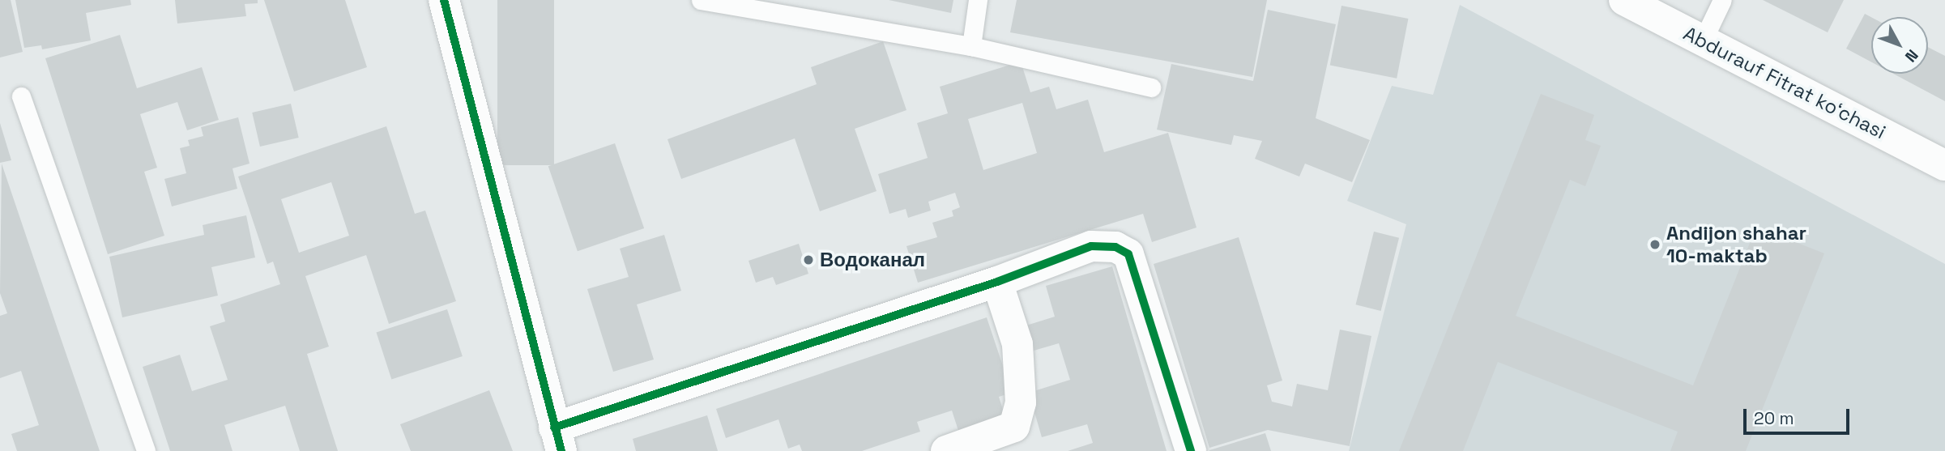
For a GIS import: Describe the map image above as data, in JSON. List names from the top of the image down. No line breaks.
{"streets":{"street":["Abdurauf Fitrat koʻchasi"]},"places":["Andijon shahar 10-maktab","Водоканал"],"scale_bar":"20 m","north":"bottom right"}
